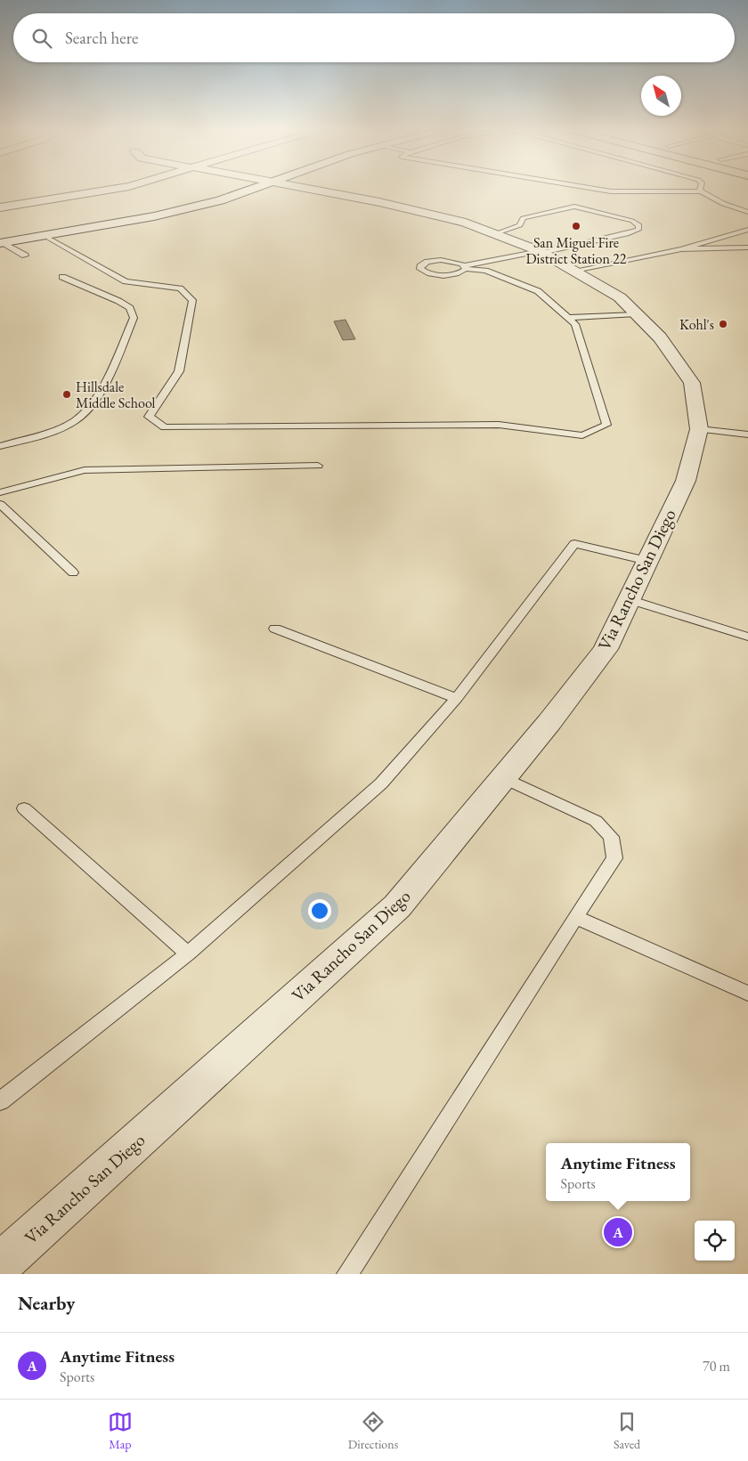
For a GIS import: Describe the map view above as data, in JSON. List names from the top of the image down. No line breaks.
{"streets":{"street":["Via Rancho San Diego"]},"places":["San Miguel Fire District Station 22","Kohl's","Hillsdale Middle School"],"north":"top left","page":{"search":"Search here","popup":["Anytime Fitness","Sports"],"pins":"A","heading":"Nearby","list":[{"mark":"A","name":"Anytime Fitness","note":"Sports","value":"70 m"}],"nav":["Map","Directions","Saved"]}}
